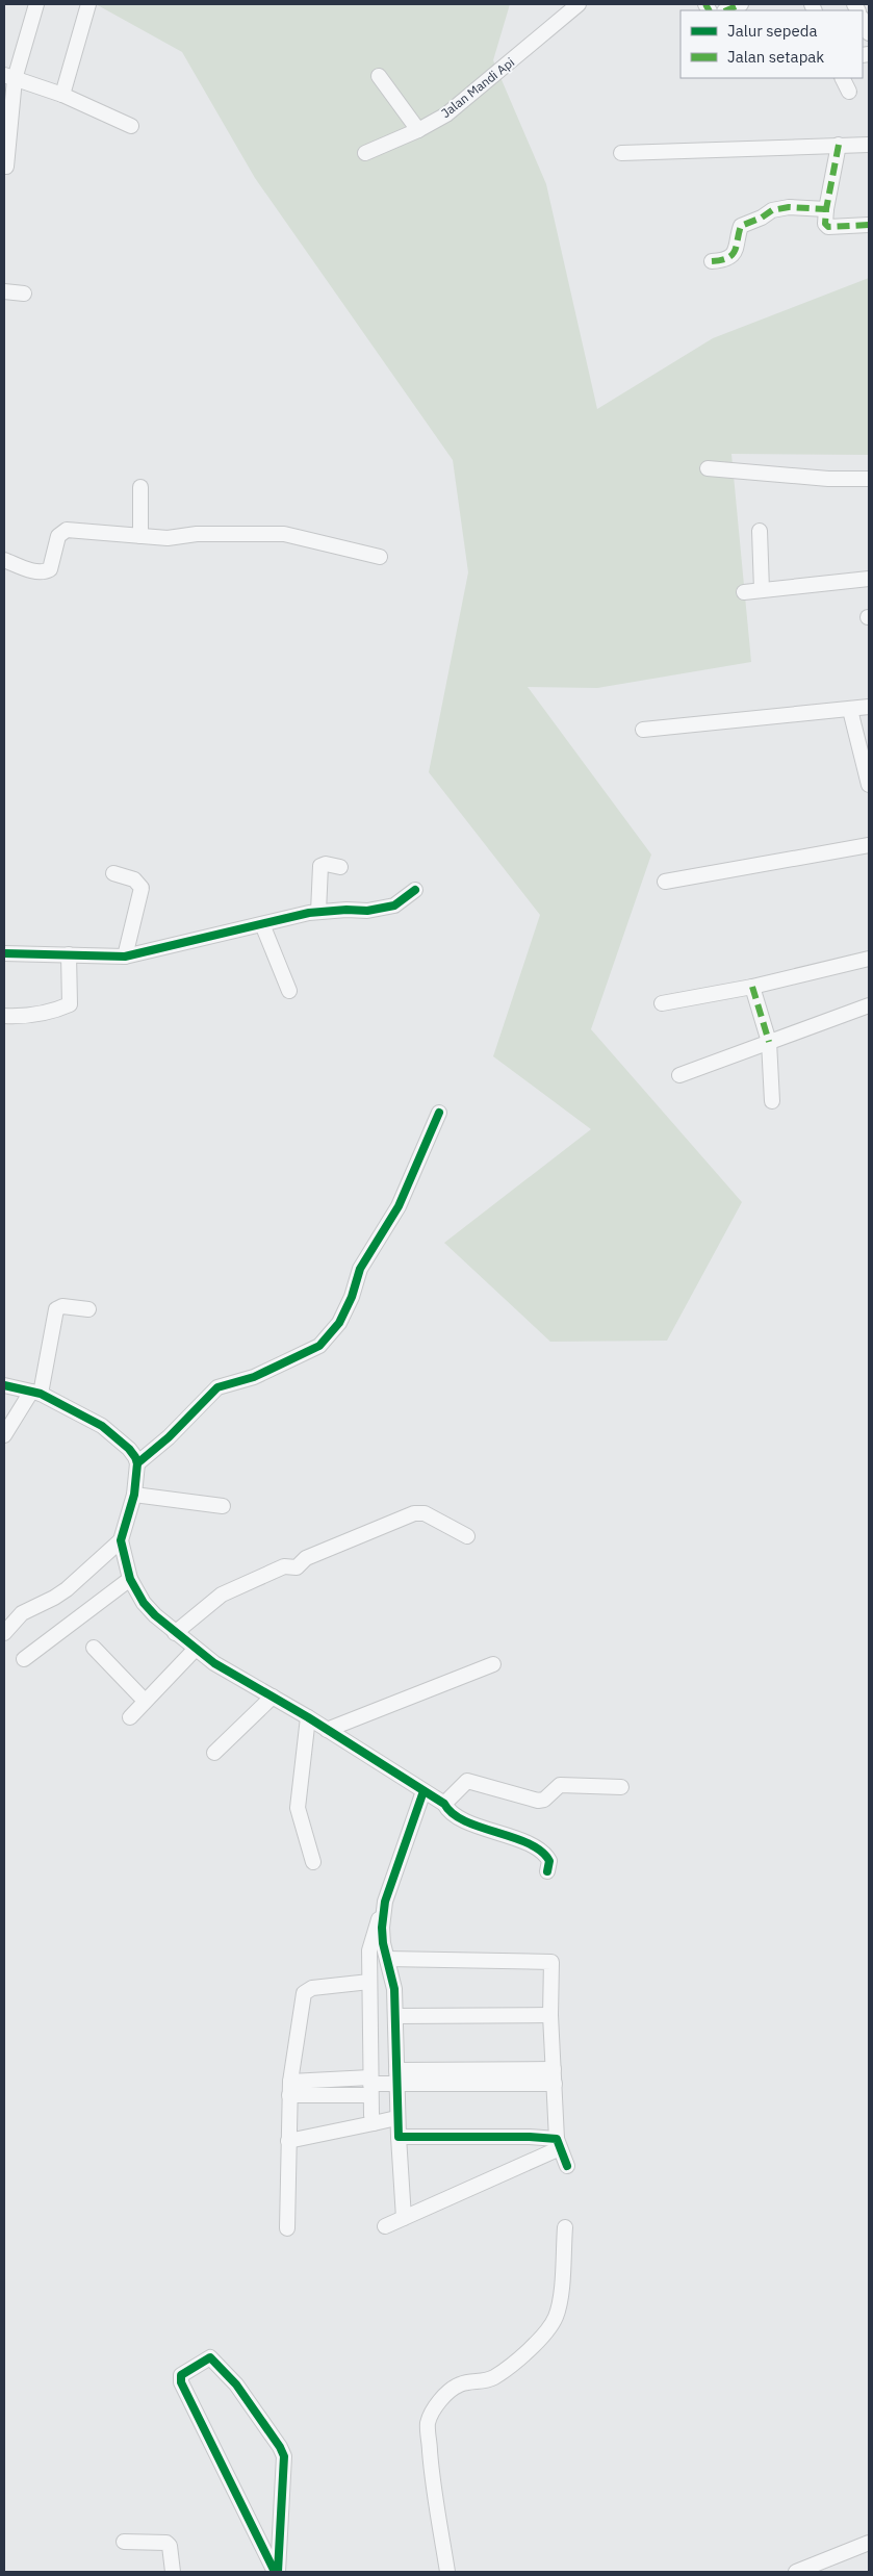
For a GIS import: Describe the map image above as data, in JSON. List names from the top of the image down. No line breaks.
{"streets":{"street":["Jalan Mandi Api"]},"legend":["Jalur sepeda","Jalan setapak"]}
